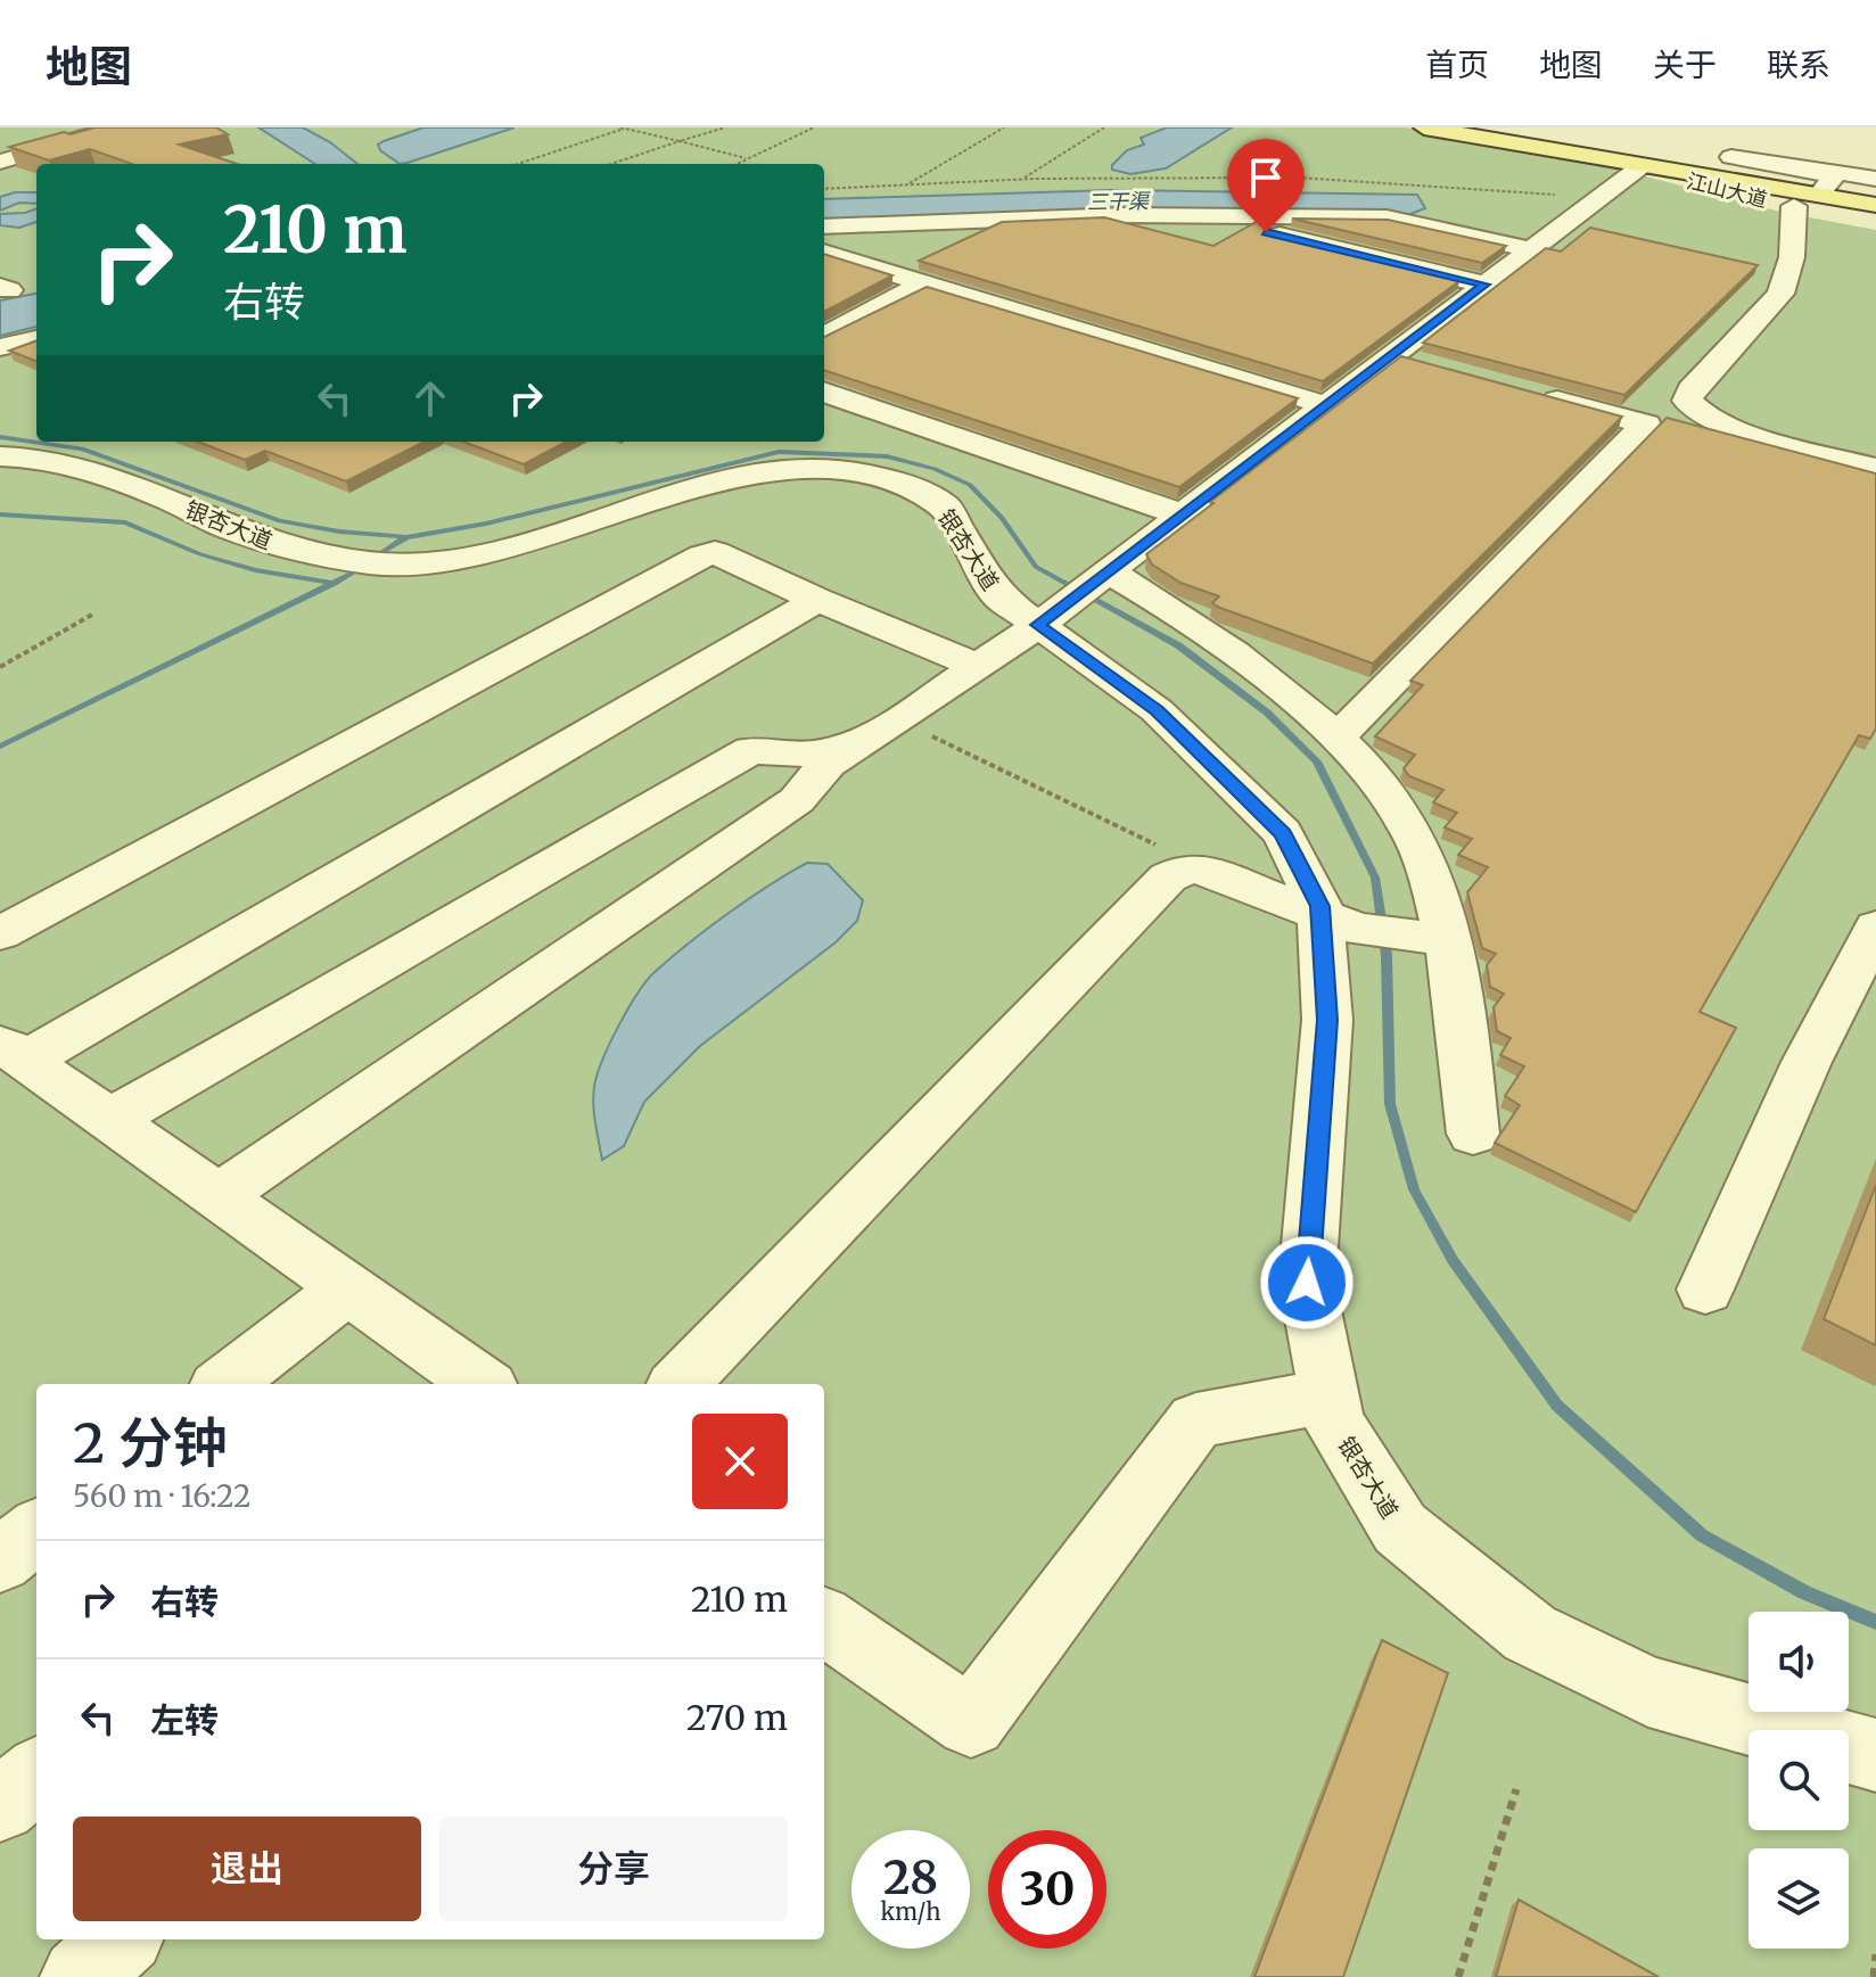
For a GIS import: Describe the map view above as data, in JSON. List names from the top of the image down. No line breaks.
{"streets":{"main road":["江山大道"],"street":["银杏大道"]},"water":["三干渠"],"page":{"header":"地图","nav":["首页","地图","关于","联系"],"turn":["210 m","右转"],"heading":["2 分钟","560 m · 16:22"],"list":[{"name":"右转","value":"210 m"},{"name":"左转","value":"270 m"}],"buttons":["退出","分享"],"speed":"28 km/h","limit":"30"}}
